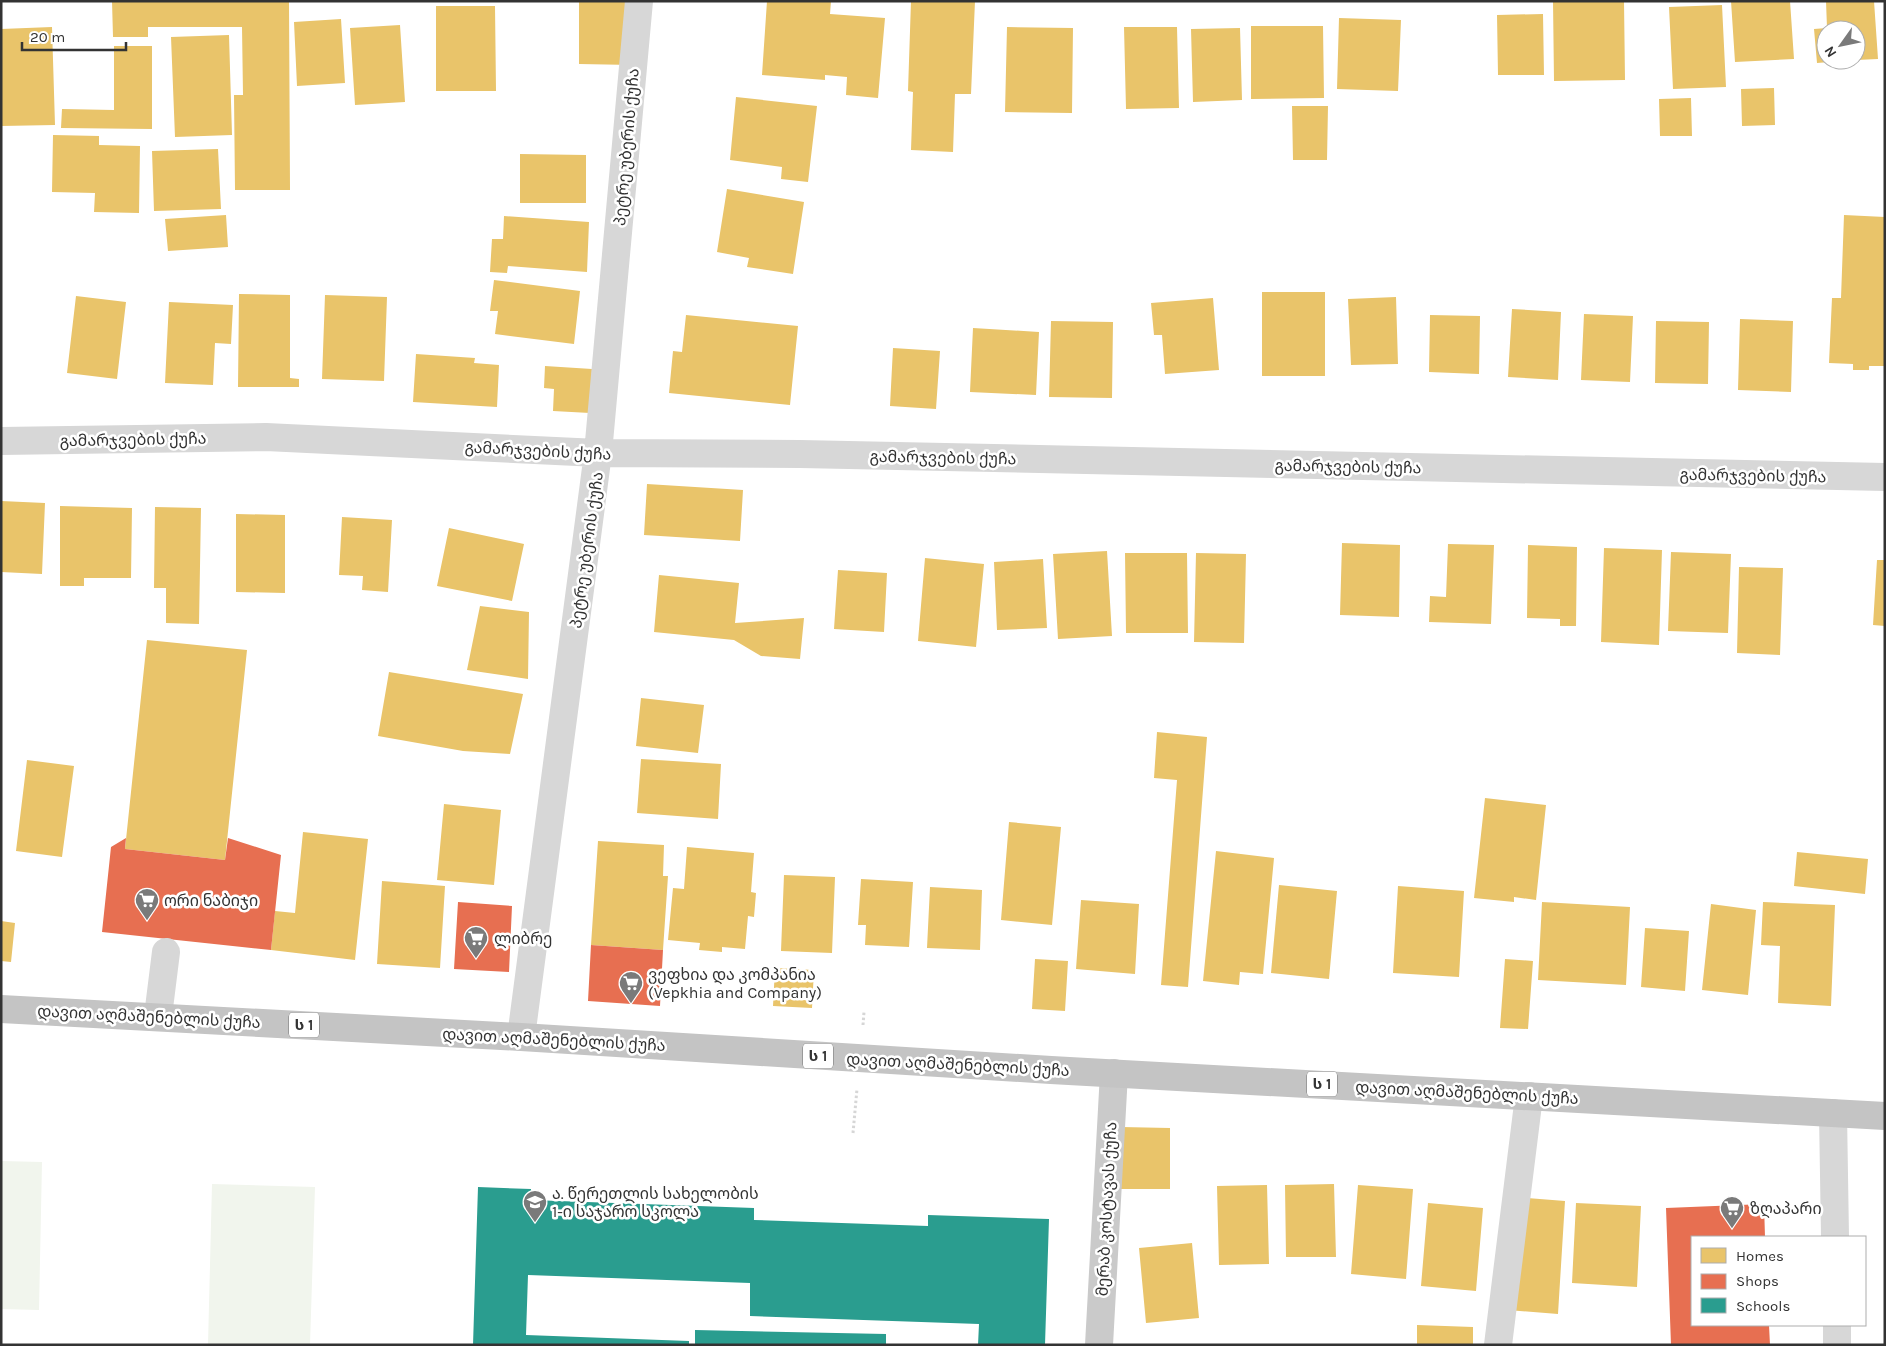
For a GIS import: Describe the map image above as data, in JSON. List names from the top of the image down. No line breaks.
{"streets":{"highway":["დავით აღმაშენებლის ქუჩა","ს 1"],"main road":["მერაბ კოსტავას ქუჩა"],"street":["პეტრე უბერის ქუჩა","გამარჯვების ქუჩა"]},"crossings":[["პეტრე უბერის ქუჩა","გამარჯვების ქუჩა"],["პეტრე უბერის ქუჩა","დავით აღმაშენებლის ქუჩა"],["დავით აღმაშენებლის ქუჩა","მერაბ კოსტავას ქუჩა"]],"places":{"supermarket":["ორი ნაბიჯი","ლიბრე","ვეფხია და კომპანია (Vepkhia and Company)","ზღაპარი"],"school or university":["ა. წერეთლის სახელობის 1-ი საჯარო სკოლა"]},"legend":["Homes","Shops","Schools"],"scale_bar":"20 m","north":"bottom left"}
